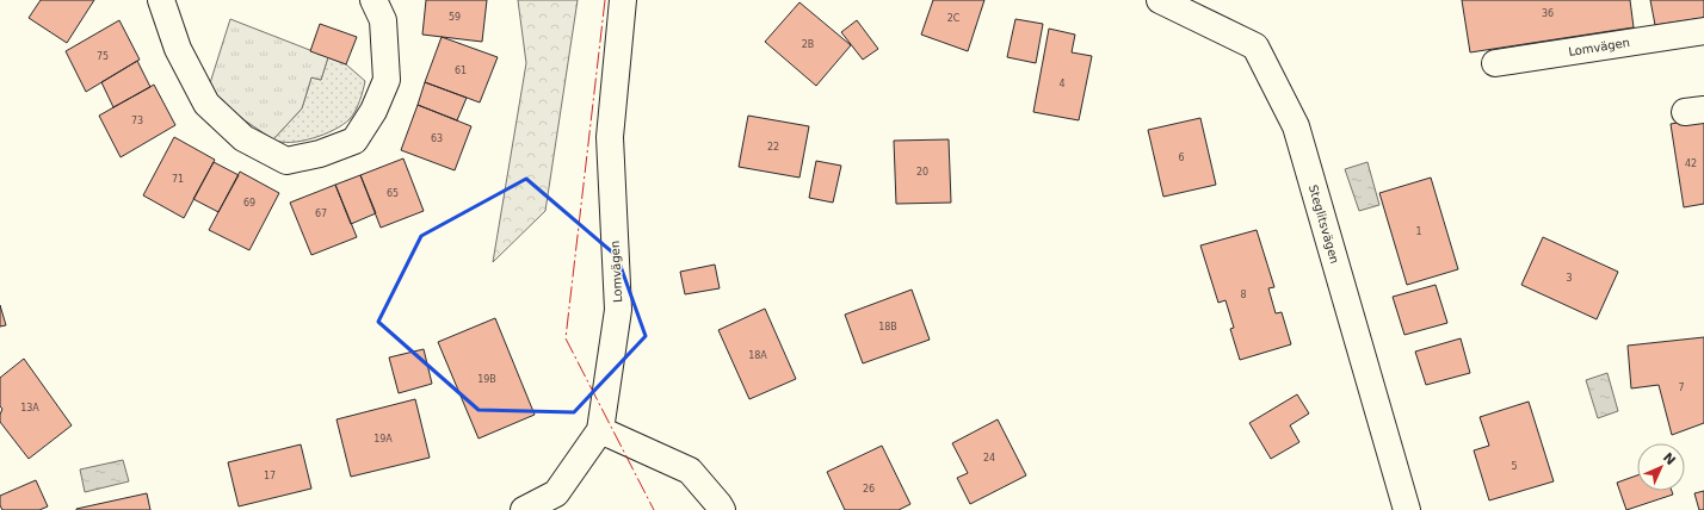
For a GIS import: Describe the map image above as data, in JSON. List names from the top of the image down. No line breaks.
{"streets":{"street":["Lomvägen","Steglitsvägen"]},"house_numbers":["36","59","2C","2B","75","61","4","73","63","22","6","42","20","71","65","69","67","1","3","8","18B","18A","19B","7","13A","19A","24","5","17","26"],"north":"top right"}
